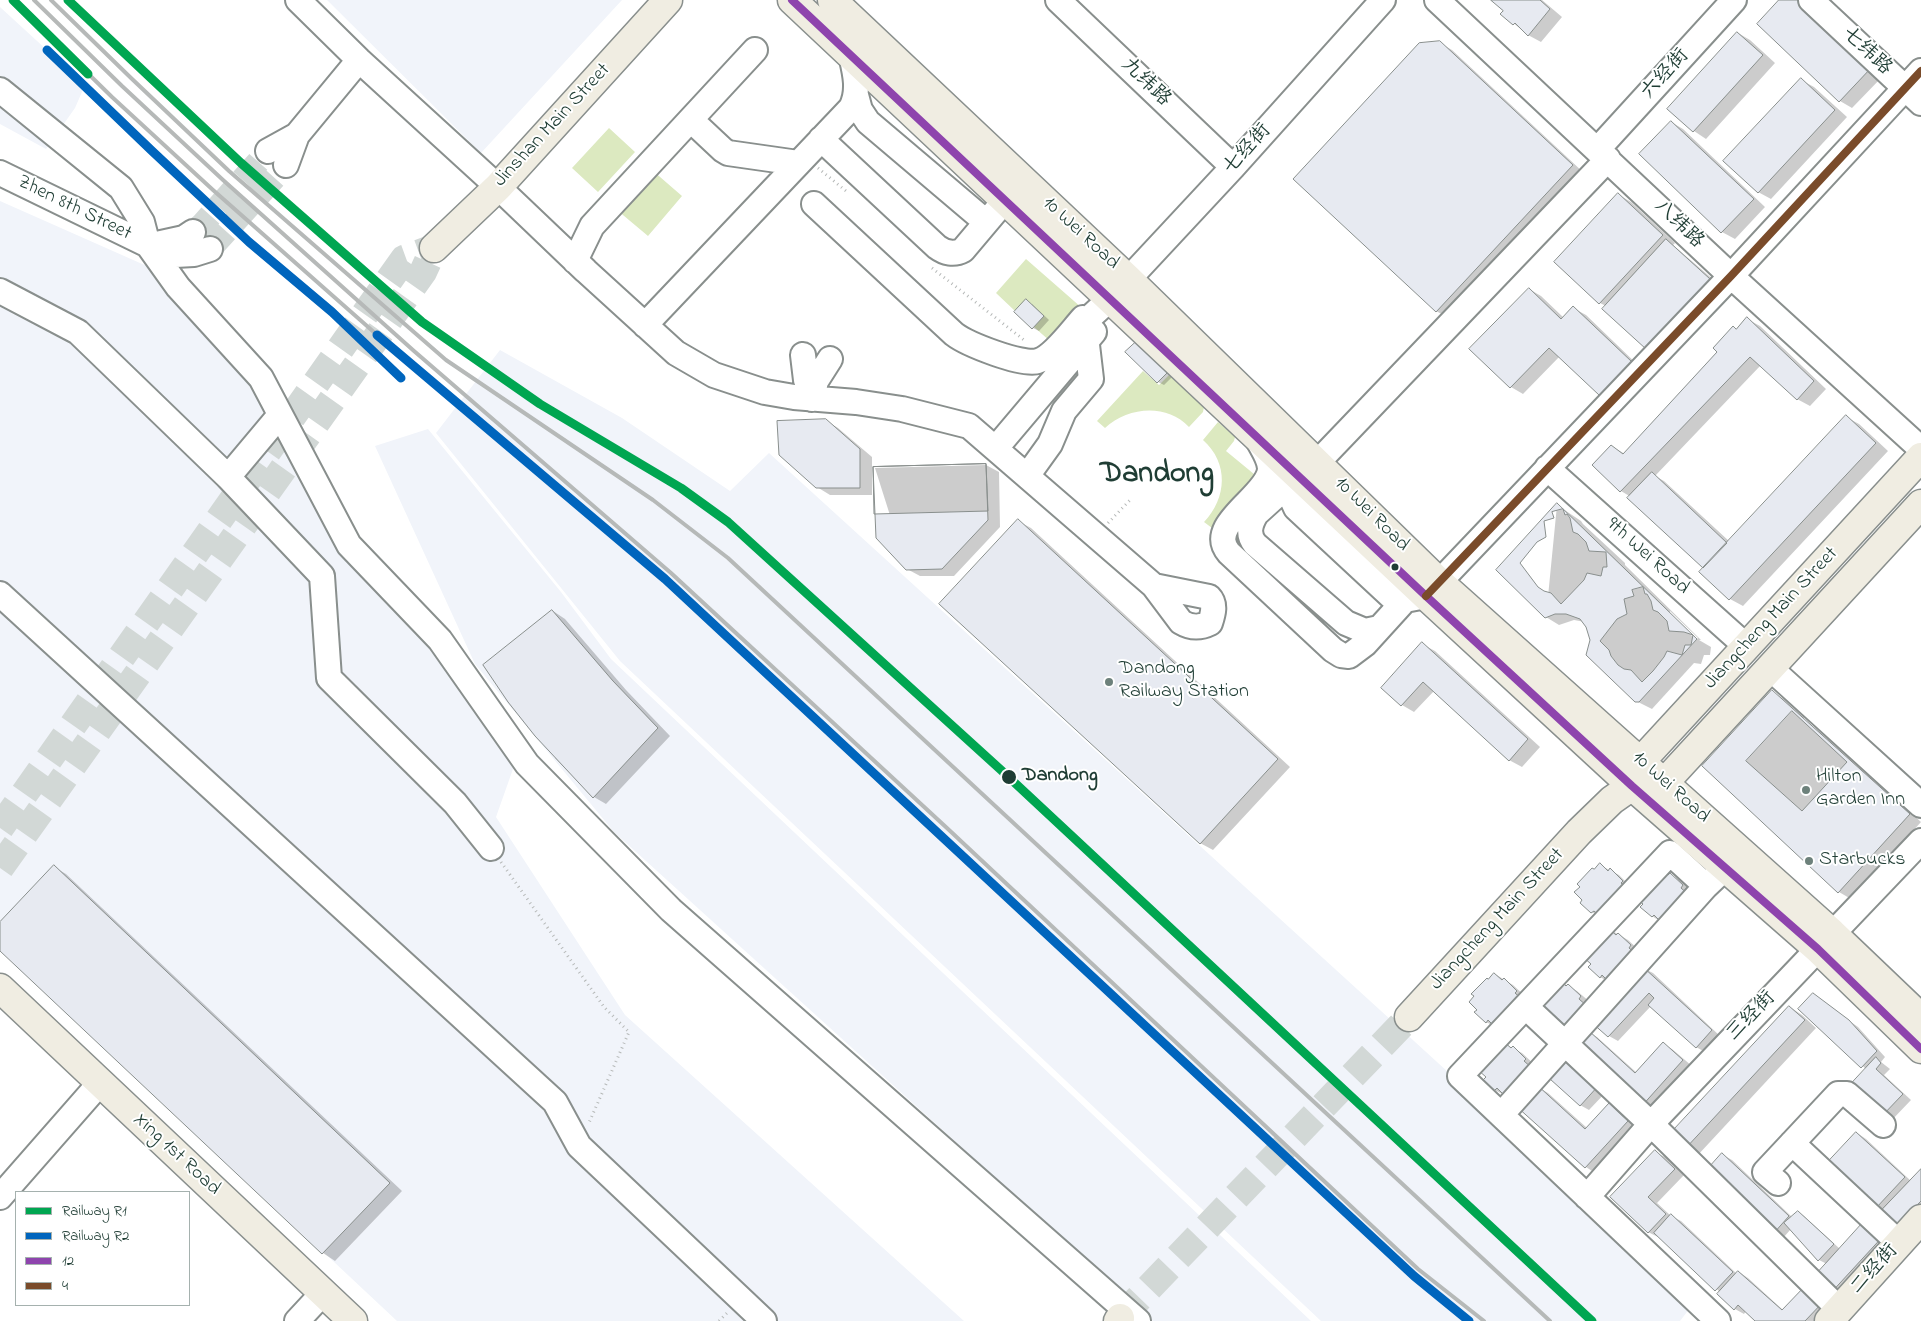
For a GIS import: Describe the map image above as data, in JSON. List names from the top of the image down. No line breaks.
{"streets":{"main road":["Jinshan Main Street","10 Wei Road","Jiangcheng Main Street","Xing 1st Road","二经街"],"street":["七纬路","六经街","九纬路","七经街","Zhen 8th Street","八纬路","9th Wei Road","三经街"]},"crossings":[["六经街","八纬路"],["六经街","10 Wei Road"],["九纬路","七经街"],["七经街","10 Wei Road"],["10 Wei Road","Jiangcheng Main Street"],["10 Wei Road","三经街"],["9th Wei Road","Jiangcheng Main Street"]],"districts":["Dandong"],"places":["Dandong Railway Station","Dandong","Hilton Garden Inn","Starbucks"],"lines":["rail line R1","transit line 12","rail line R2","transit line 4"],"legend":["Railway R1","Railway R2","12","4"]}
